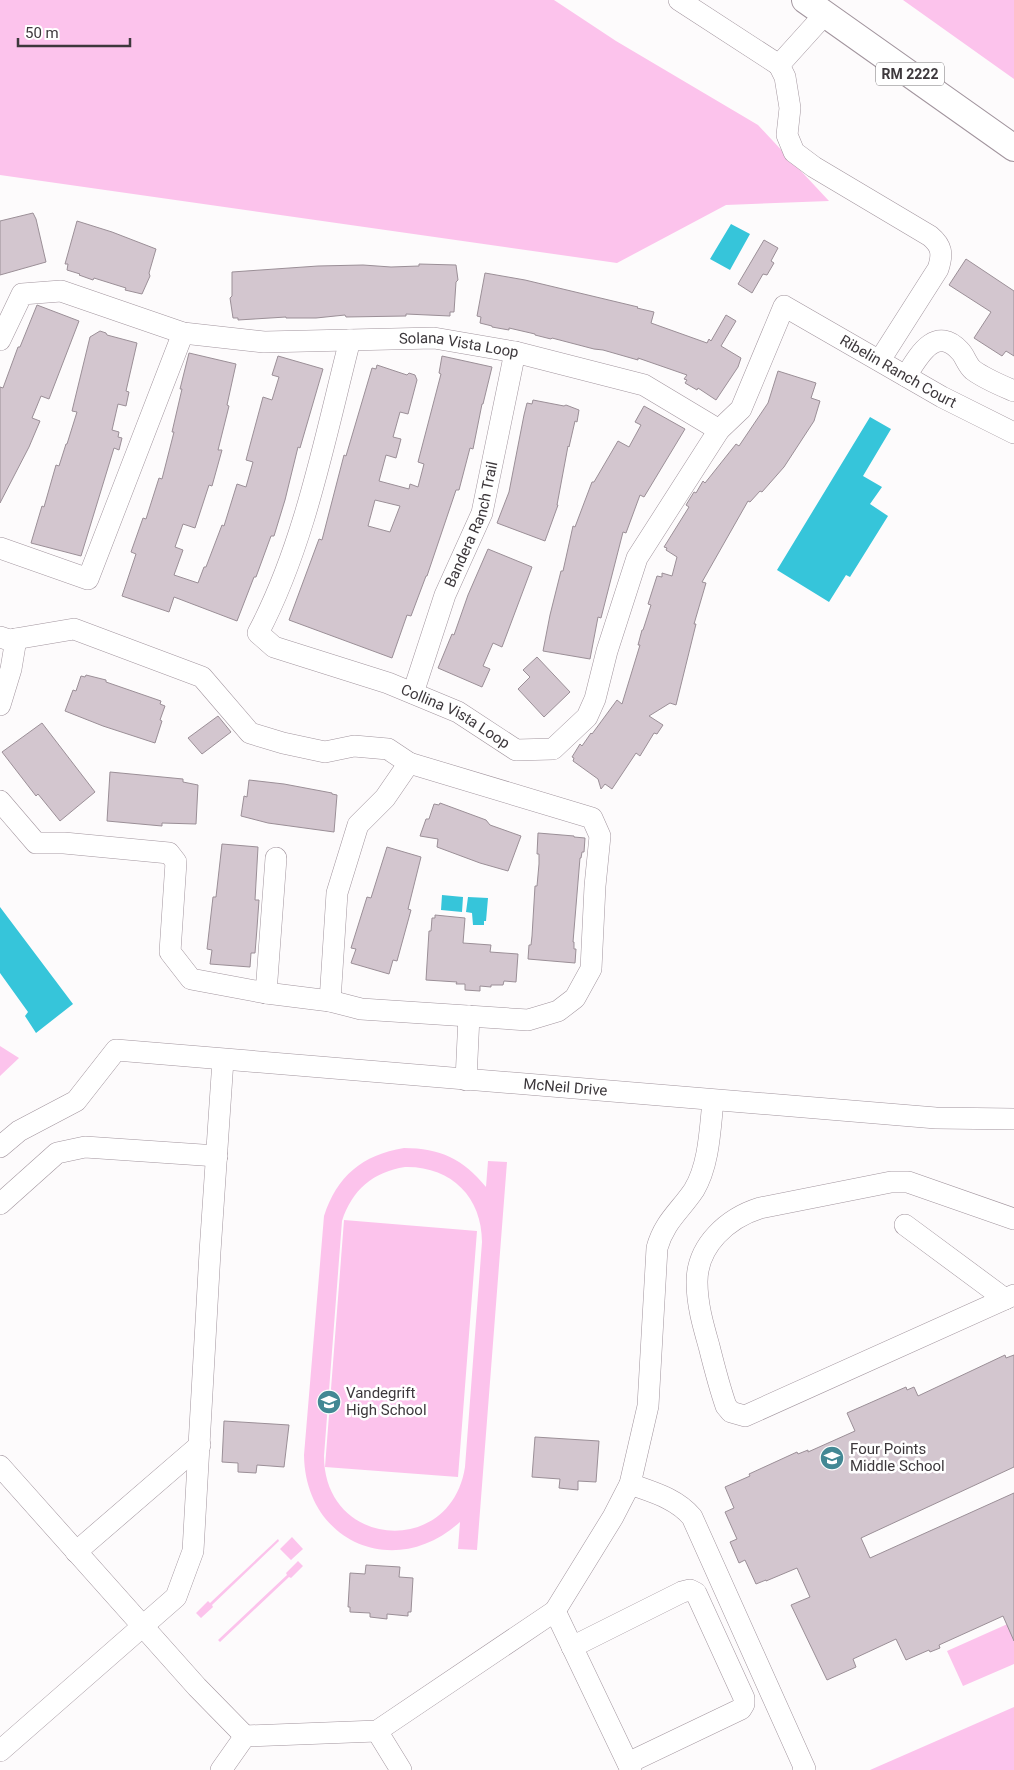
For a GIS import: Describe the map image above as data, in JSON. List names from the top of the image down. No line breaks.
{"streets":{"main road":["RM 2222"],"street":["Solana Vista Loop","Ribelin Ranch Court","Bandera Ranch Trail","Collina Vista Loop","McNeil Drive"]},"crossings":[["Solana Vista Loop","Bandera Ranch Trail"],["Solana Vista Loop","Collina Vista Loop"],["Ribelin Ranch Court","Collina Vista Loop"],["Bandera Ranch Trail","Collina Vista Loop"]],"places":{"school or university":["Vandegrift High School","Four Points Middle School"]},"scale_bar":"50 m"}
